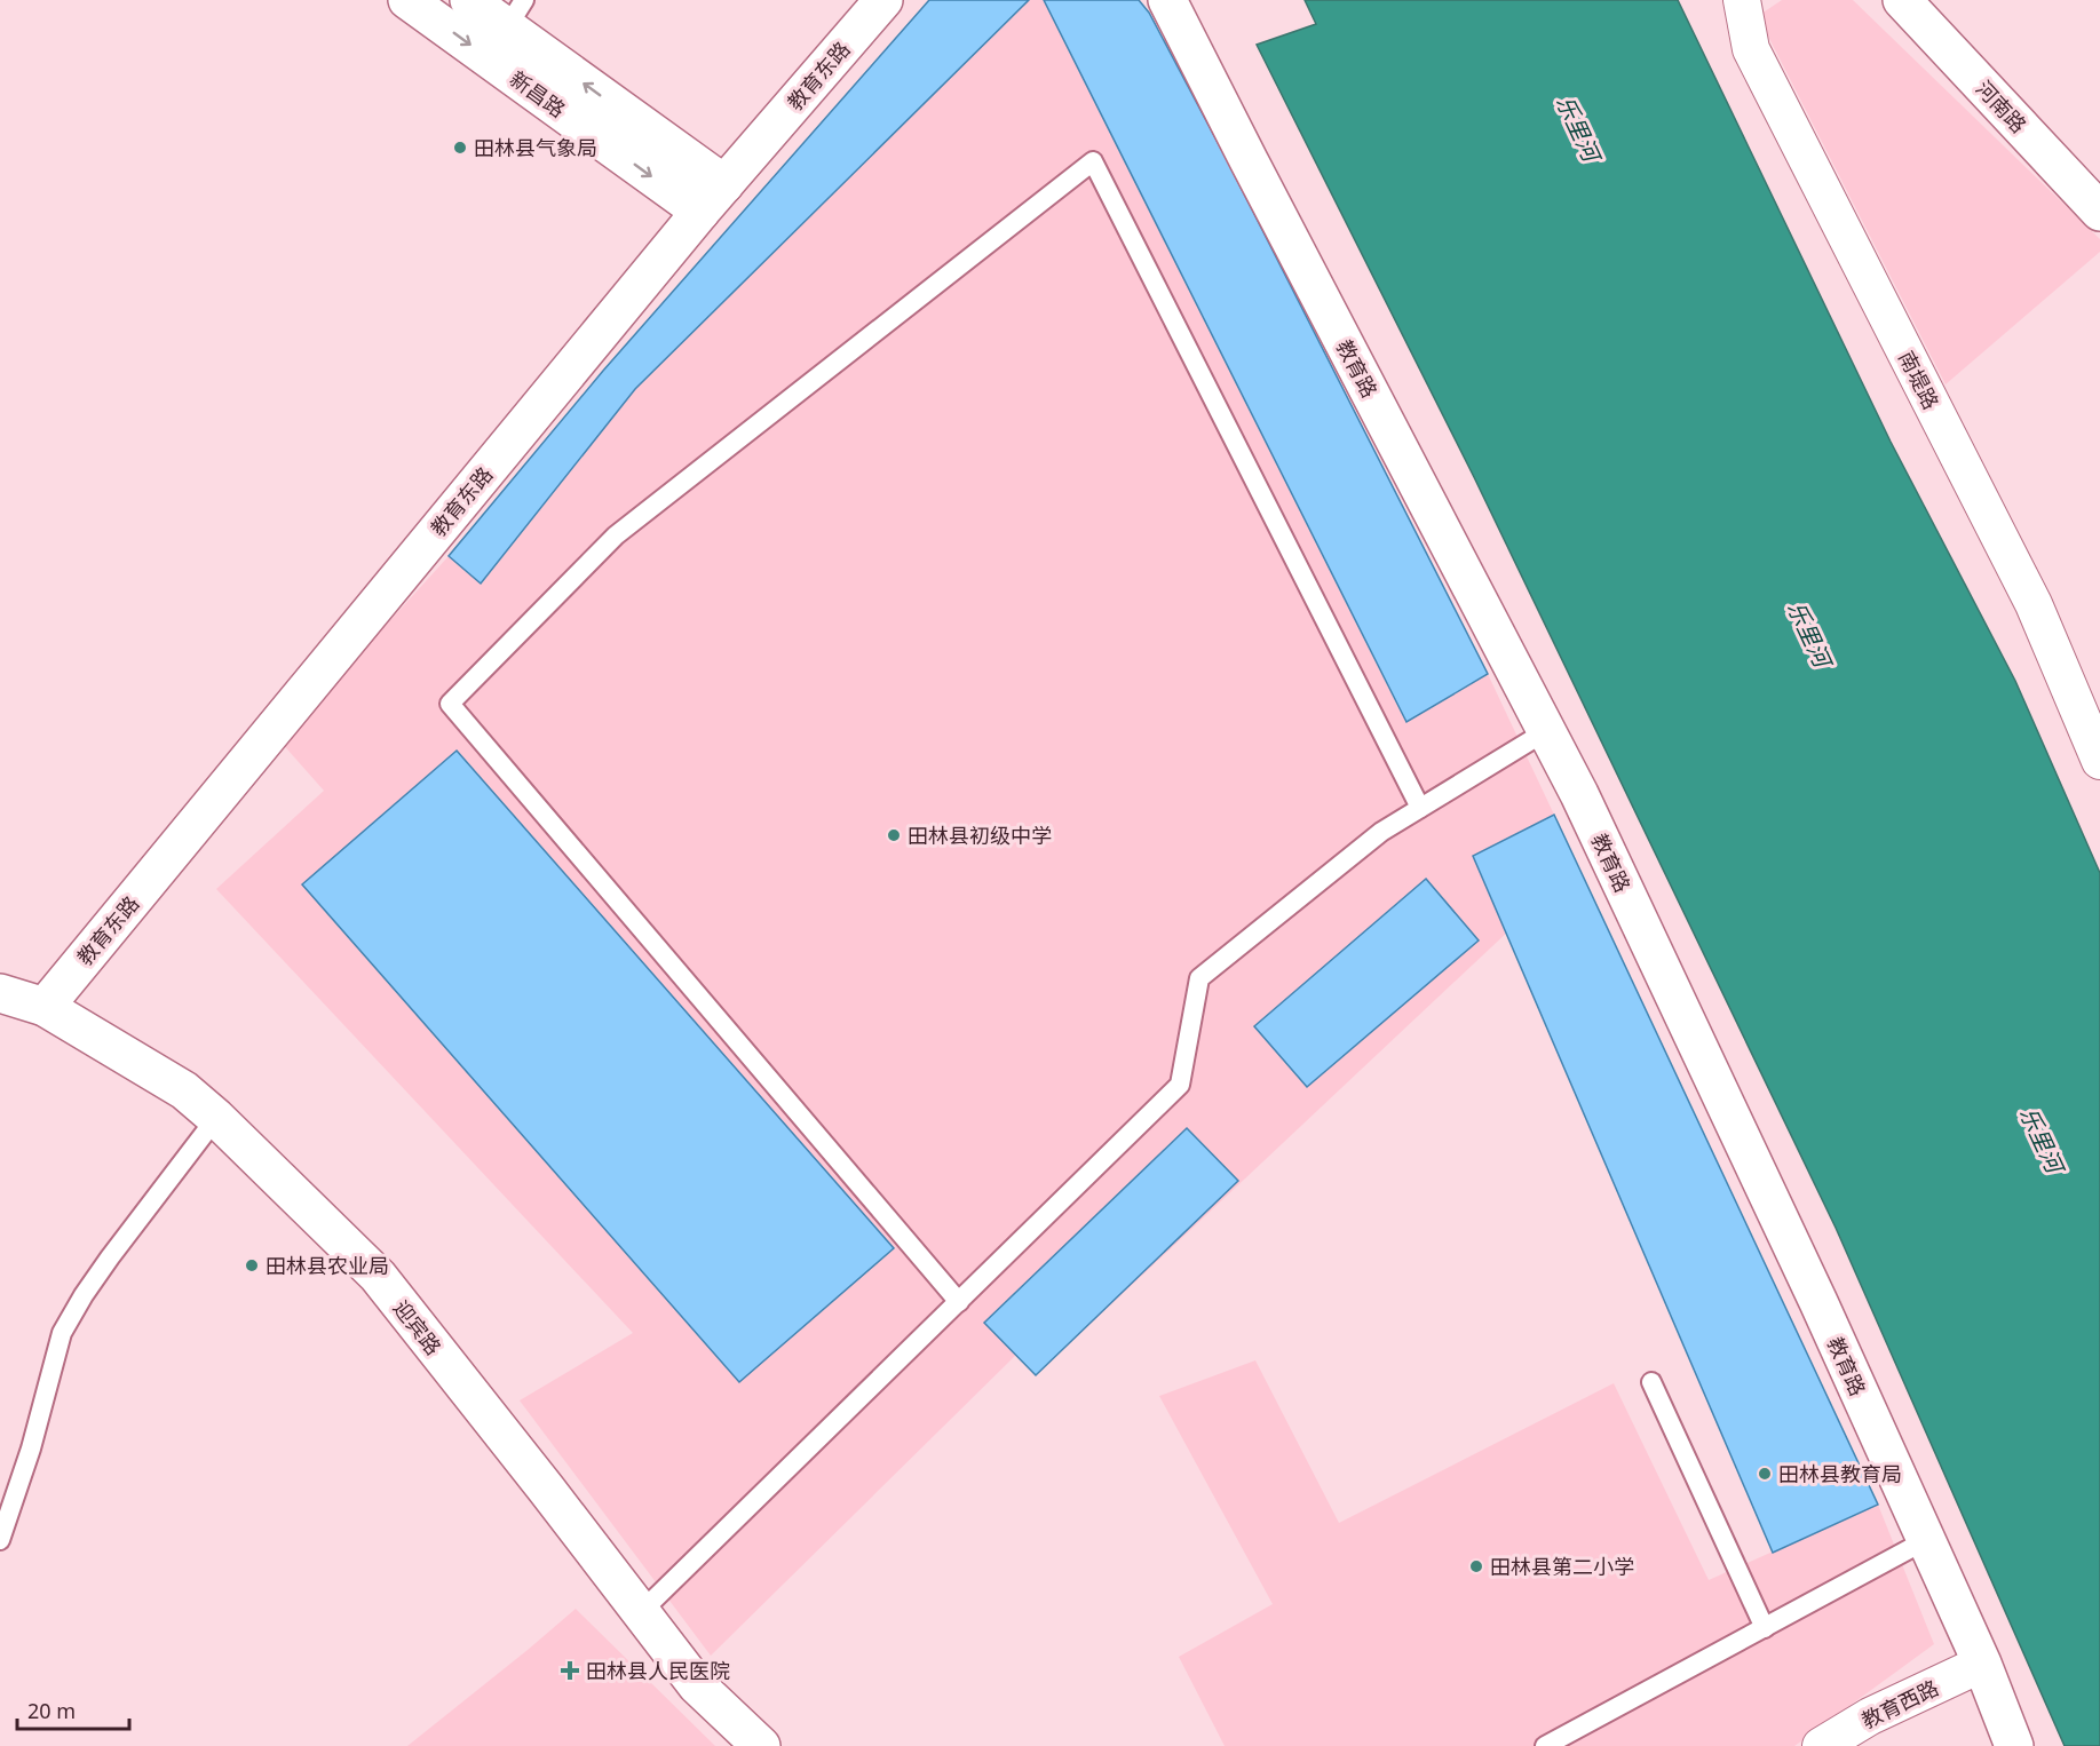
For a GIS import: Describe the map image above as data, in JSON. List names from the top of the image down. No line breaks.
{"streets":{"street":["教育东路","新昌路","河南路","教育路","南堤路","迎宾路","教育西路"]},"crossings":[["教育东路","新昌路"],["教育东路","迎宾路"],["教育路","教育西路"]],"water":["乐里河"],"places":{"other":["田林县气象局","田林县初级中学","田林县农业局","田林县教育局","田林县第二小学"],"health":["田林县人民医院"]},"scale_bar":"20 m"}
